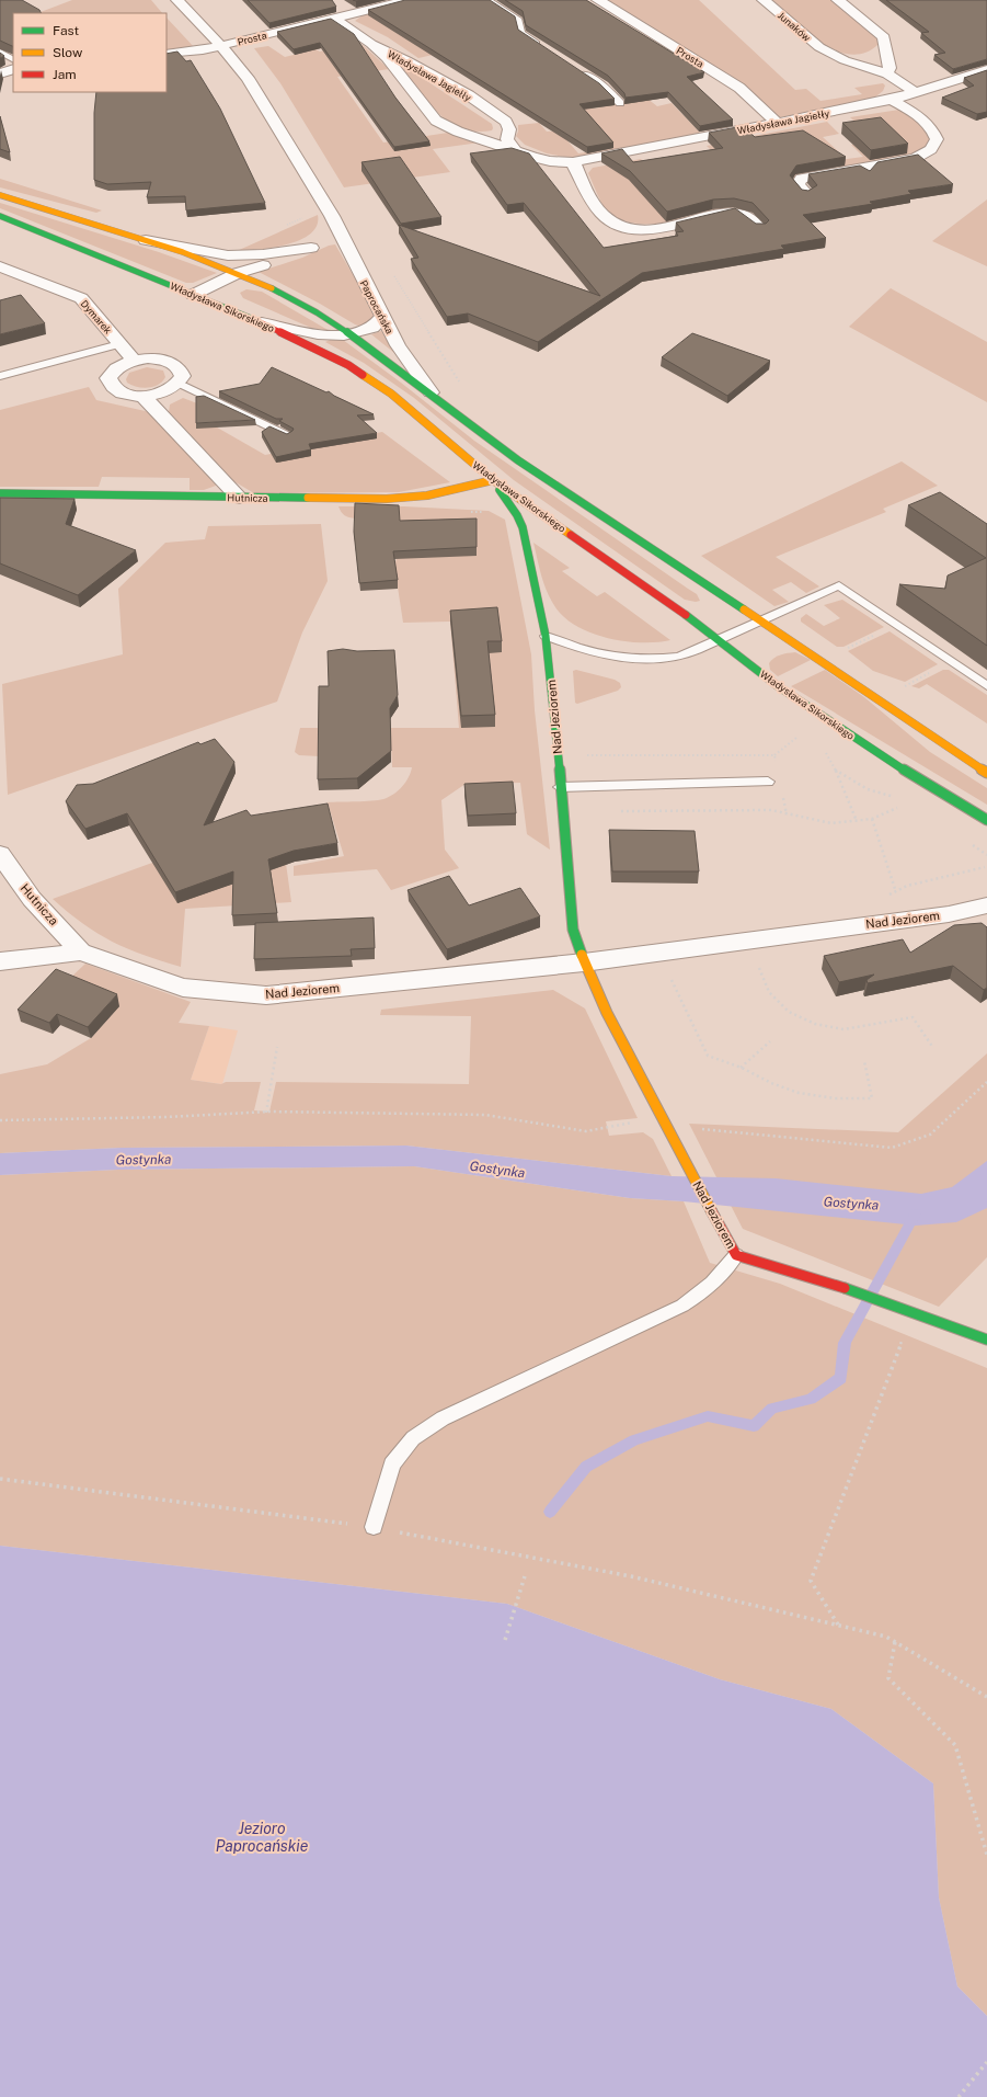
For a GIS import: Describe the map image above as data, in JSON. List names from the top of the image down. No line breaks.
{"streets":{"street":["Junaków","Prosta","Władysława Jagiełły","Władysława Sikorskiego","Paprocańska","Dymarek","Hutnicza","Nad Jeziorem"]},"crossings":[["Junaków","Władysława Jagiełły"],["Prosta","Władysława Jagiełły"],["Prosta","Paprocańska"],["Władysława Sikorskiego","Hutnicza"],["Władysława Sikorskiego","Nad Jeziorem"],["Hutnicza","Nad Jeziorem"]],"water":["Gostynka","Jezioro Paprocańskie"],"legend":["Fast","Slow","Jam"]}
